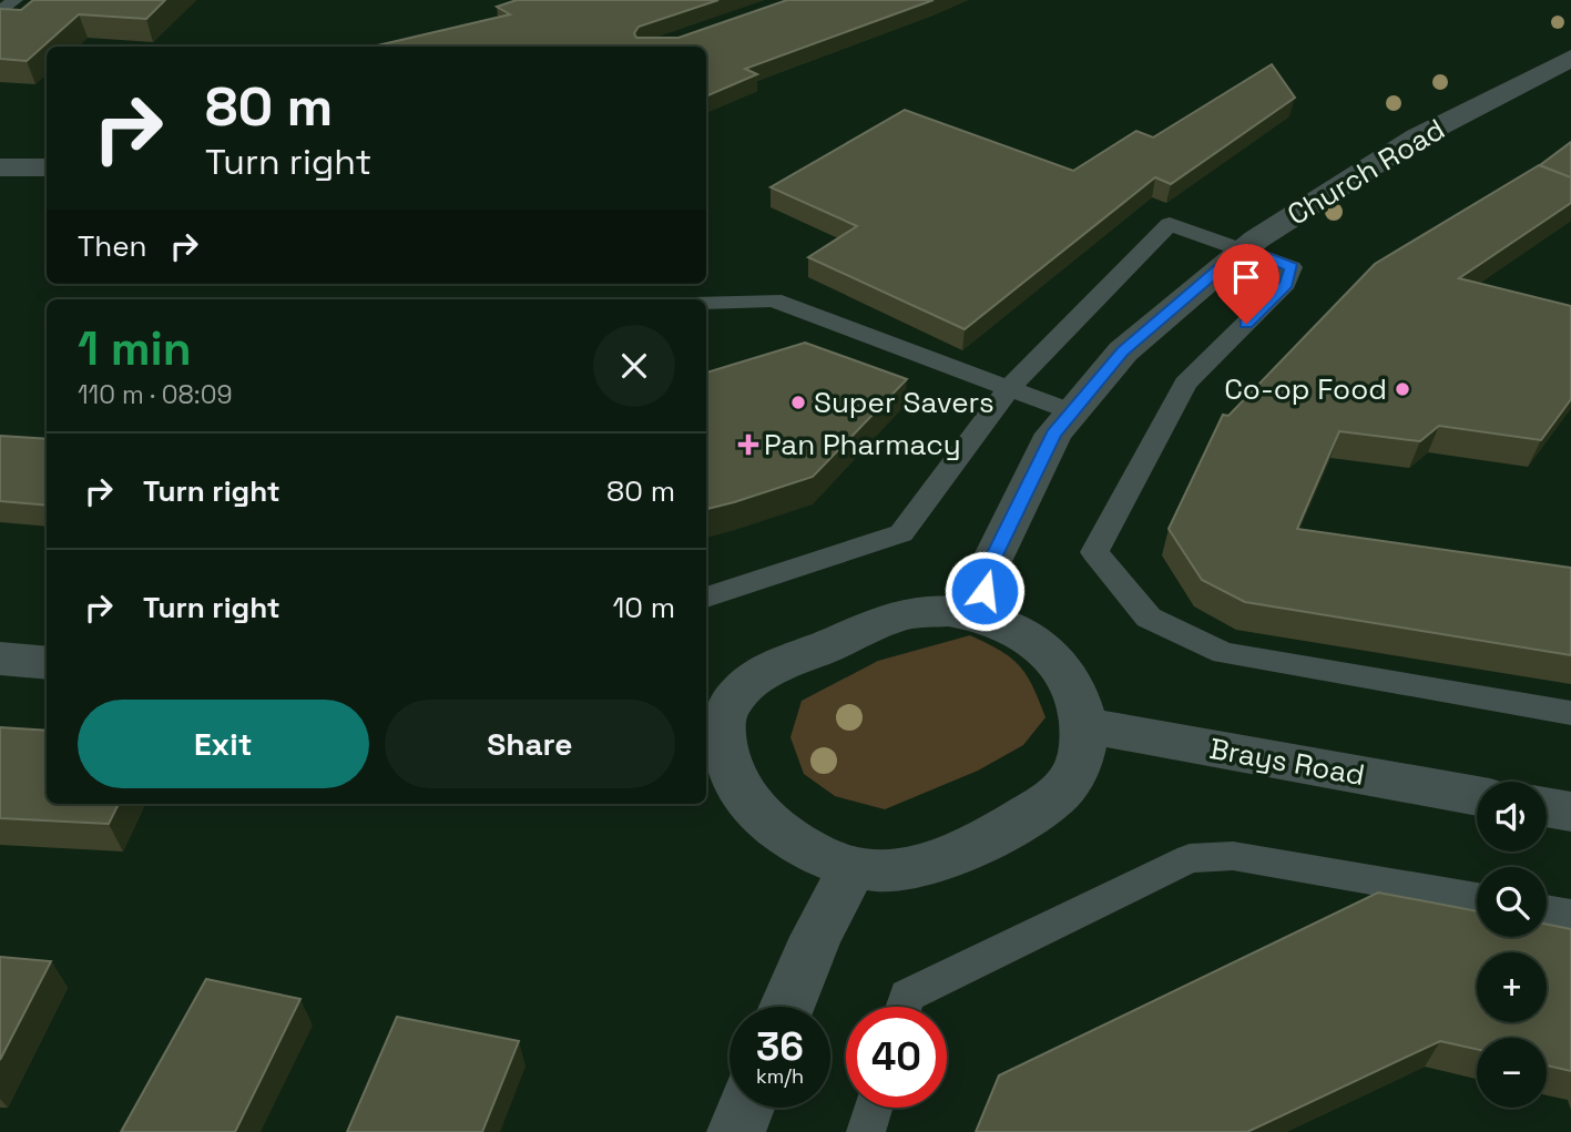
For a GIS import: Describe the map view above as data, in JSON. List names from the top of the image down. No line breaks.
{"streets":{"street":["Church Road","Brays Road"]},"places":{"other":["Co-op Food","Super Savers"],"health":["Pan Pharmacy"]},"page":{"turn":["80 m","Turn right"],"then":"Then","heading":["1 min","110 m · 08:09"],"list":[{"name":"Turn right","value":"80 m"},{"name":"Turn right","value":"10 m"}],"buttons":["Exit","Share"],"map_buttons":["+","−"],"speed":"36 km/h","limit":"40"}}
